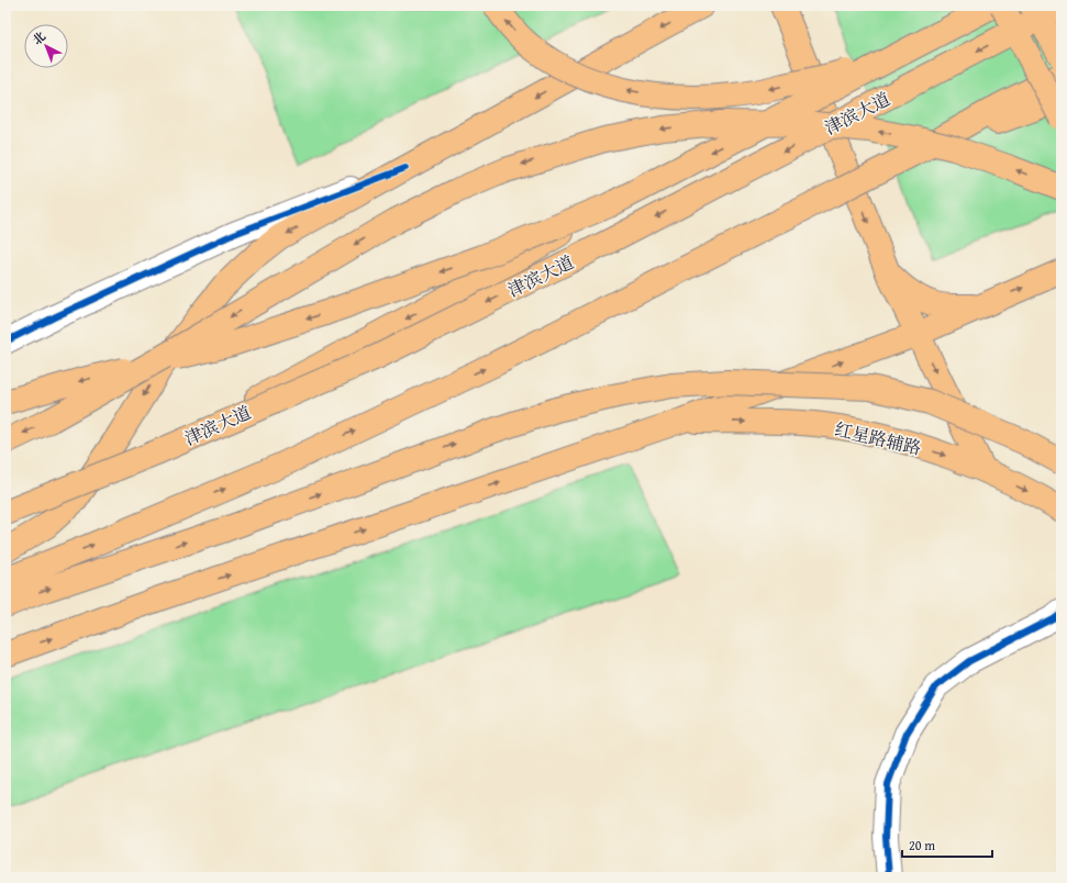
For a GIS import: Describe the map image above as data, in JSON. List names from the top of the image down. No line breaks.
{"streets":{"main road":["津滨大道","红星路辅路"]},"one_way":["红星路辅路"],"scale_bar":"20 m","north":"top left"}
